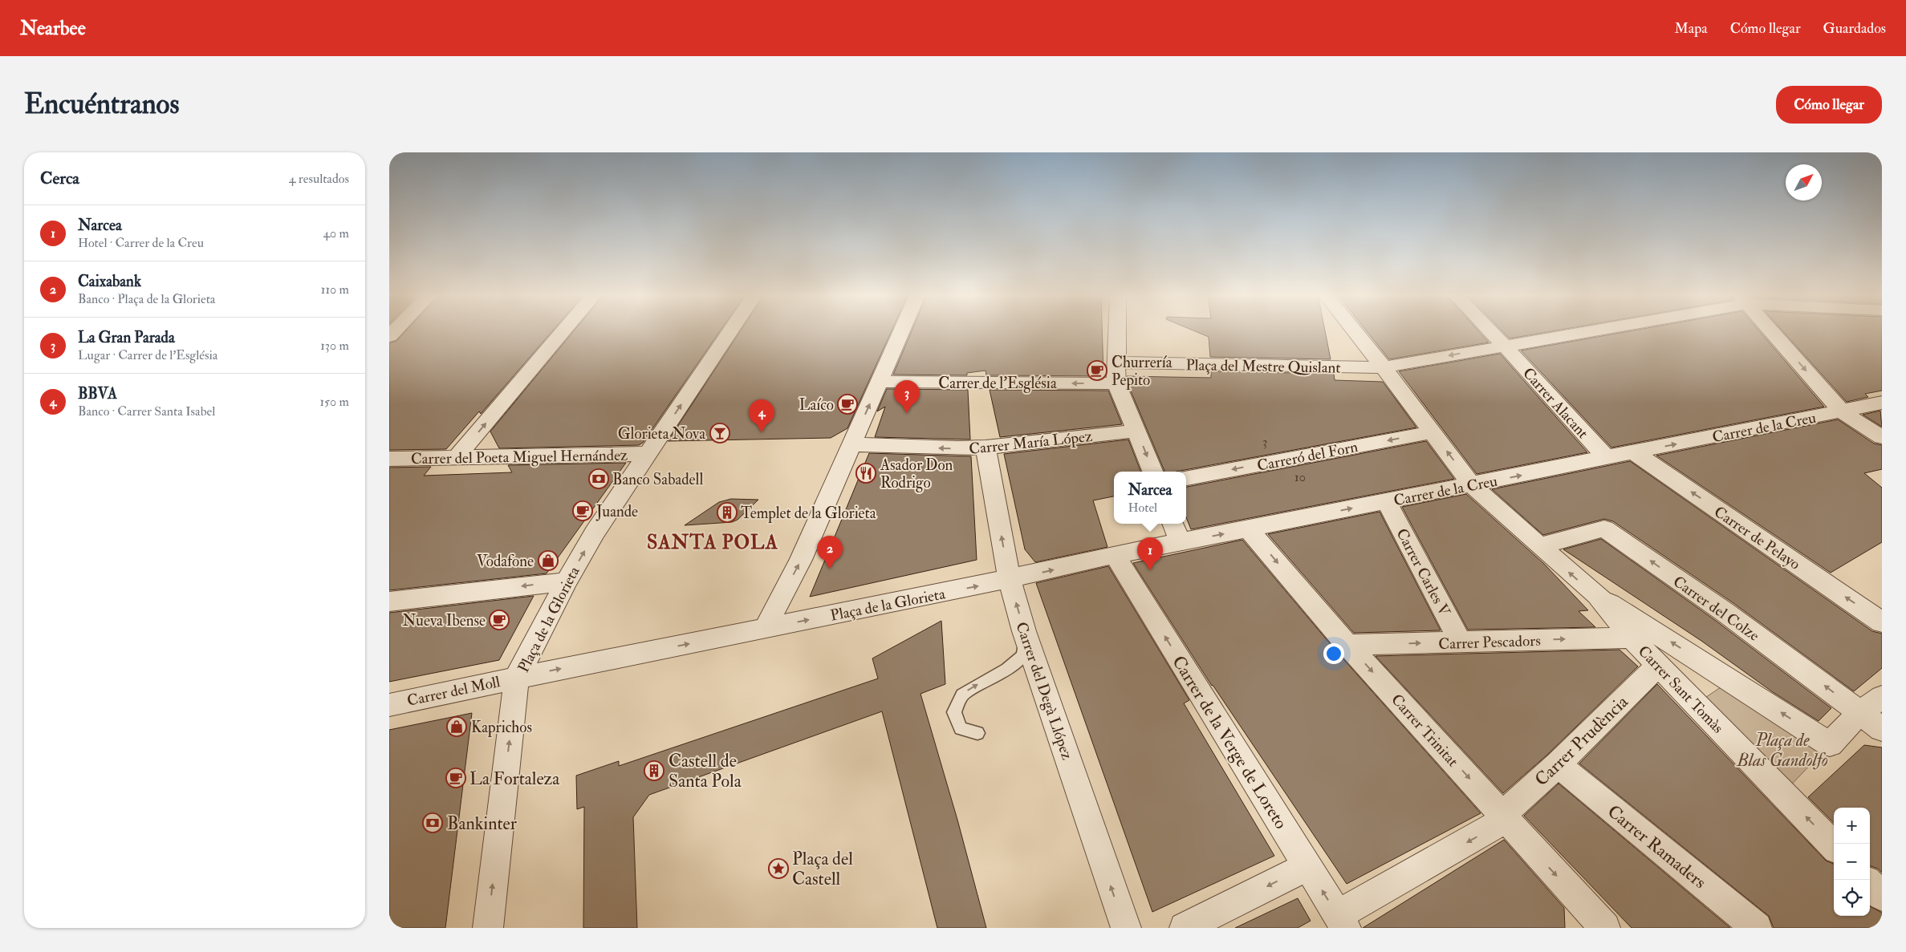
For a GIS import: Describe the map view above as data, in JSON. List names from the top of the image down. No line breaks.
{"streets":{"street":["Plaça del Mestre Quislant","Carrer de l'Església","Carrer Alacant","Carrer de la Creu","Carrer María López","Carreró del Forn","Carrer del Poeta Miguel Hernández","Carrer de Pelayo","Carrer Carles V","Plaça de la Glorieta","Carrer del Colze","Carrer Pescadors","Carrer Sant Tomàs","Carrer del Moll","Carrer del Degà Llópez","Carrer Trinitat","Carrer Prudència","Carrer de la Verge de Loreto","Carrer Ramaders"]},"crossings":[["Plaça del Mestre Quislant","Carrer Alacant"],["Plaça del Mestre Quislant","Carrer Sant Tomàs"],["Carrer Alacant","Carrer de la Creu"],["Carrer de la Creu","Carrer de Pelayo"],["Carrer de la Creu","Carrer Carles V"],["Carrer de la Creu","Plaça de la Glorieta"],["Carrer de la Creu","Carrer Sant Tomàs"],["Carrer de la Creu","Carrer del Degà Llópez"],["Carrer de la Creu","Carrer Trinitat"],["Carrer de la Creu","Carrer de la Verge de Loreto"],["Carrer María López","Carrer del Degà Llópez"],["Carreró del Forn","Carrer Sant Tomàs"],["Carrer del Poeta Miguel Hernández","Plaça de la Glorieta"],["Carrer Carles V","Carrer Pescadors"],["Plaça de la Glorieta","Carrer del Moll"],["Plaça de la Glorieta","Carrer del Degà Llópez"],["Carrer del Colze","Carrer Sant Tomàs"],["Carrer Pescadors","Carrer Sant Tomàs"],["Carrer Pescadors","Carrer Trinitat"],["Carrer Sant Tomàs","Carrer Prudència"],["Carrer Trinitat","Carrer Prudència"],["Carrer Prudència","Carrer de la Verge de Loreto"],["Carrer Prudència","Carrer Ramaders"]],"one_way":["Carrer de l'Església","Carrer de la Creu","Carrer María López","Carreró del Forn","Plaça de la Glorieta","Carrer del Colze","Carrer Pescadors","Carrer Sant Tomàs","Carrer del Degà Llópez","Carrer Trinitat","Carrer Prudència","Carrer de la Verge de Loreto"],"districts":["SANTA POLA"],"parks":["Plaça de Blas Gandolfo"],"places":{"cafe":["Churrería Pepito","Laíco","Juande","Nueva Ibense","La Fortaleza"],"bar":["Glorieta Nova"],"restaurant":["Asador Don Rodrigo"],"bank":["Banco Sabadell","Bankinter"],"building":["Templet de la Glorieta","Castell de Santa Pola"],"shop":["Vodafone","Kaprichos"],"place":["Plaça del Castell"]},"house_numbers":["3","10"],"north":"top right","page":{"header":"Nearbee","nav":["Mapa","Cómo llegar","Guardados"],"buttons":"Cómo llegar","title":"Encuéntranos","heading":["Cerca","4 resultados"],"list":[{"mark":"1","name":"Narcea","note":"Hotel · Carrer de la Creu","value":"40 m"},{"mark":"2","name":"Caixabank","note":"Banco · Plaça de la Glorieta","value":"110 m"},{"mark":"3","name":"La Gran Parada","note":"Lugar · Carrer de l'Església","value":"130 m"},{"mark":"4","name":"BBVA","note":"Banco · Carrer Santa Isabel","value":"150 m"}],"pins":["3","4","2","1"],"popup":["Narcea","Hotel"],"map_buttons":["+","−"]}}
